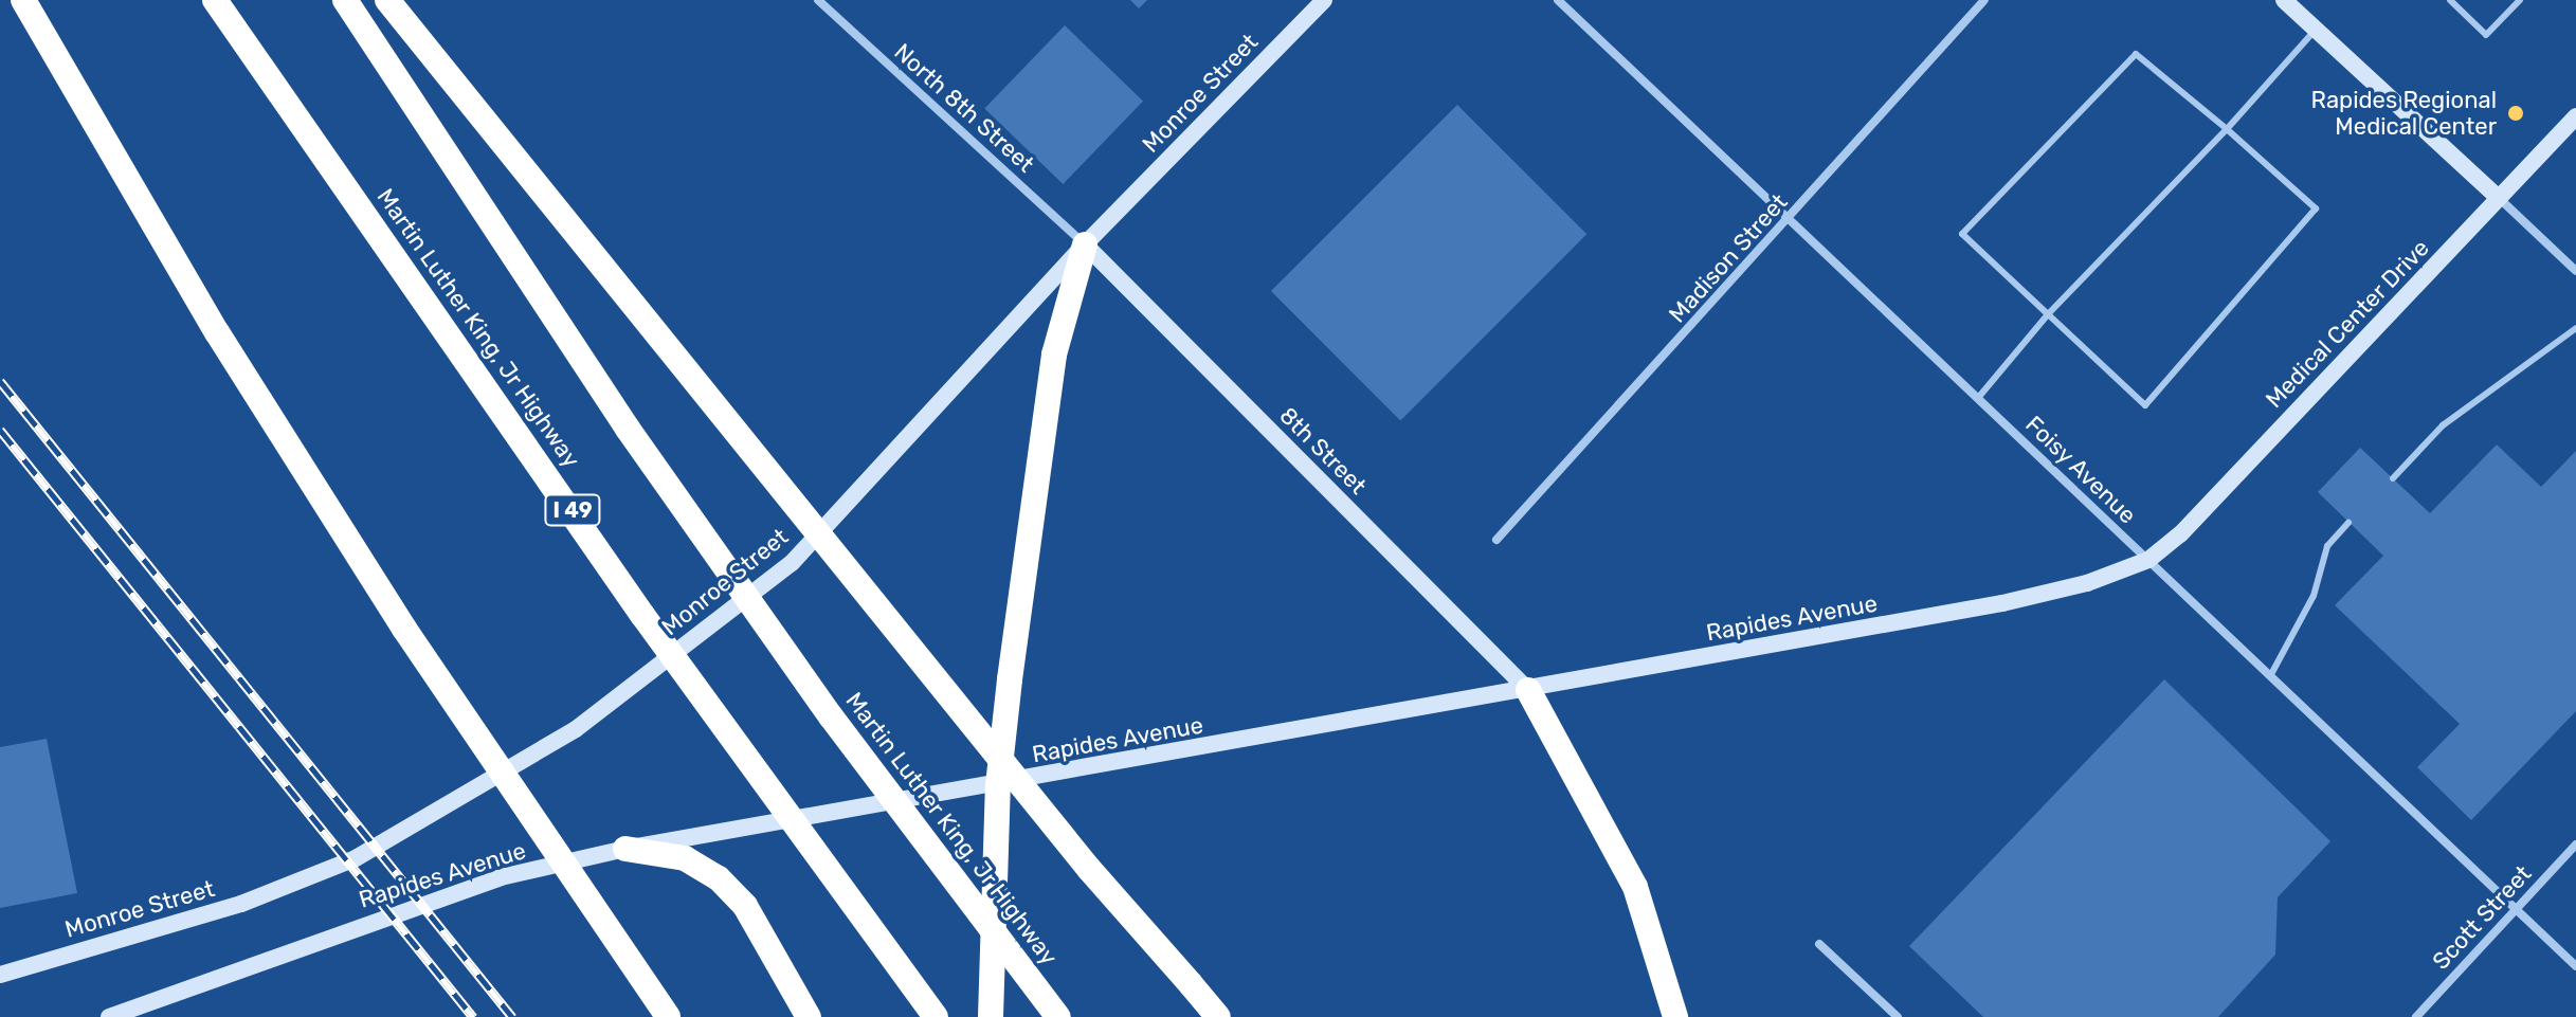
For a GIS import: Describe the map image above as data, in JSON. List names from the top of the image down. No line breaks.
{"streets":{"highway":["Martin Luther King, Jr Highway","I 49"],"main road":["Monroe Street","Medical Center Drive","8th Street","Rapides Avenue"],"street":["North 8th Street","Madison Street","Foisy Avenue","Scott Street"]},"crossings":[["Monroe Street","North 8th Street"],["Monroe Street","8th Street"],["North 8th Street","8th Street"],["Madison Street","Foisy Avenue"],["Medical Center Drive","Foisy Avenue"],["Medical Center Drive","Rapides Avenue"],["8th Street","Rapides Avenue"],["Foisy Avenue","Rapides Avenue"],["Foisy Avenue","Scott Street"]],"places":["Rapides Regional Medical Center"]}
